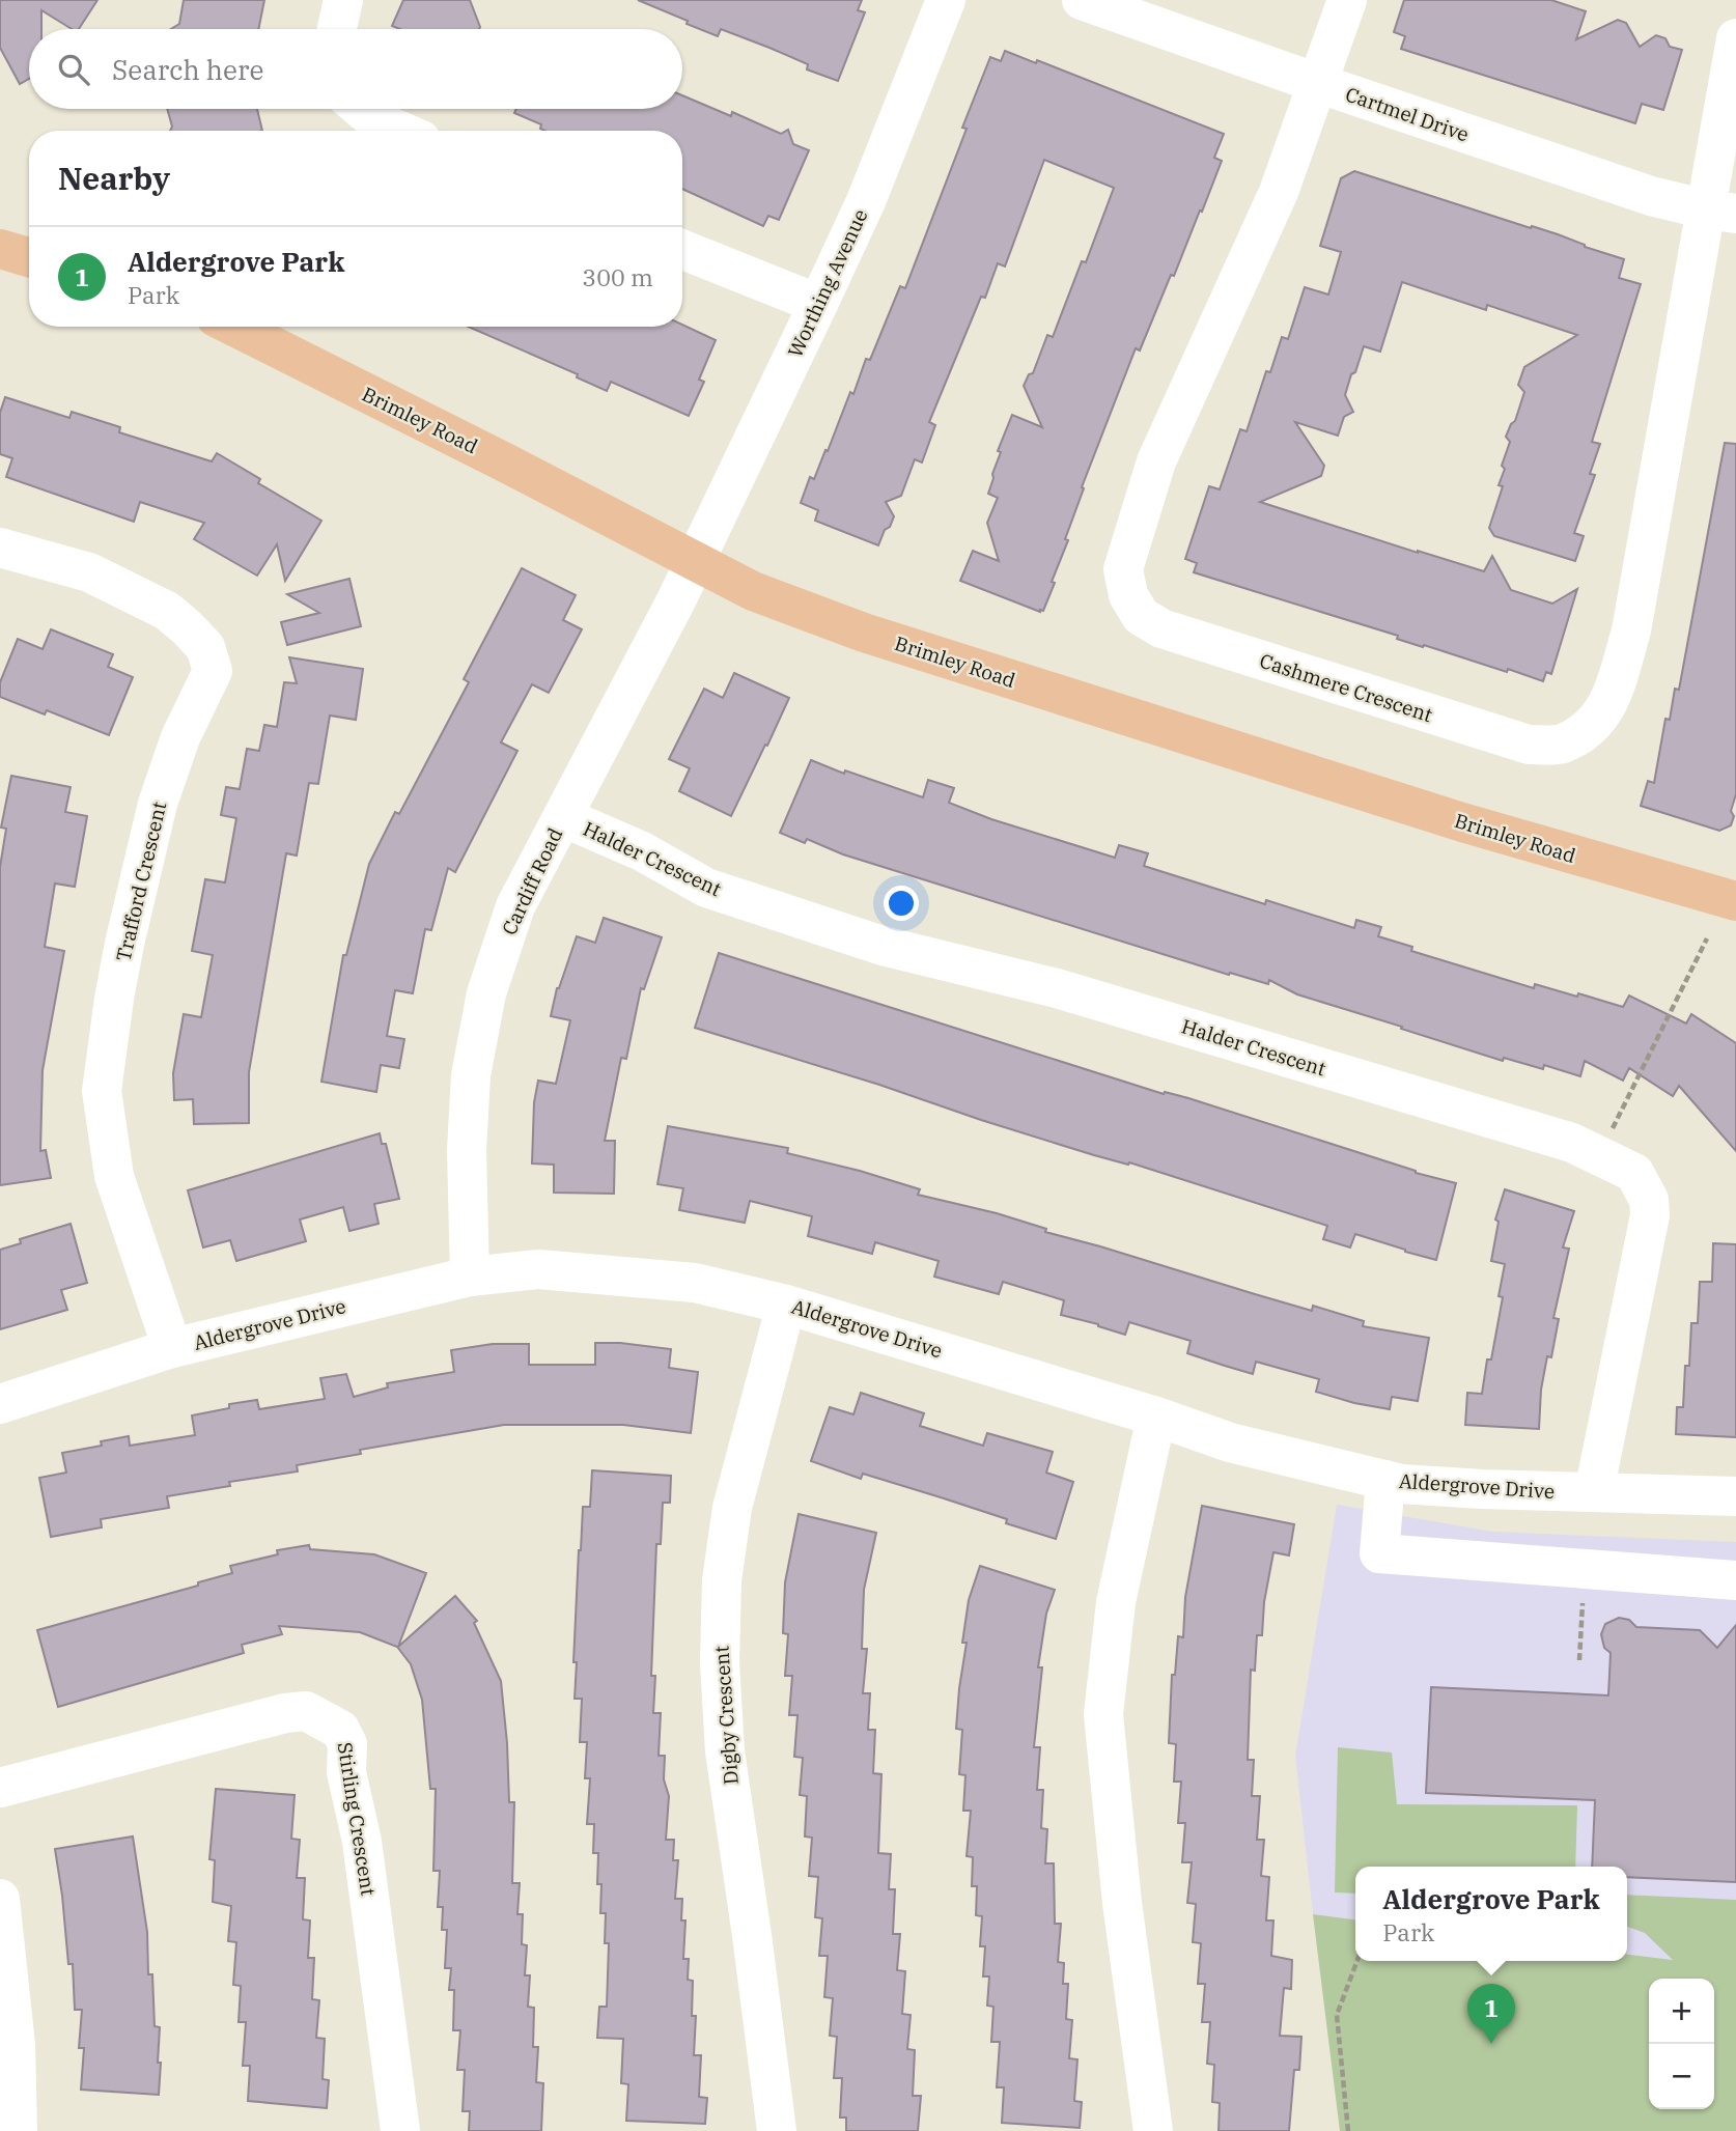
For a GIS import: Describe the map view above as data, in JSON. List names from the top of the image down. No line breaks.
{"streets":{"main road":["Brimley Road"],"street":["Cartmel Drive","Worthing Avenue","Cashmere Crescent","Halder Crescent","Trafford Crescent","Cardiff Road","Aldergrove Drive","Digby Crescent","Stirling Crescent"]},"crossings":[["Cartmel Drive","Cashmere Crescent"],["Worthing Avenue","Brimley Road"],["Worthing Avenue","Cardiff Road"],["Brimley Road","Cardiff Road"],["Halder Crescent","Cardiff Road"],["Halder Crescent","Aldergrove Drive"],["Trafford Crescent","Aldergrove Drive"],["Cardiff Road","Aldergrove Drive"],["Aldergrove Drive","Digby Crescent"]],"page":{"search":"Search here","heading":"Nearby","list":[{"mark":"1","name":"Aldergrove Park","note":"Park","value":"300 m"}],"popup":["Aldergrove Park","Park"],"map_buttons":["+","−"],"pins":"1"}}
